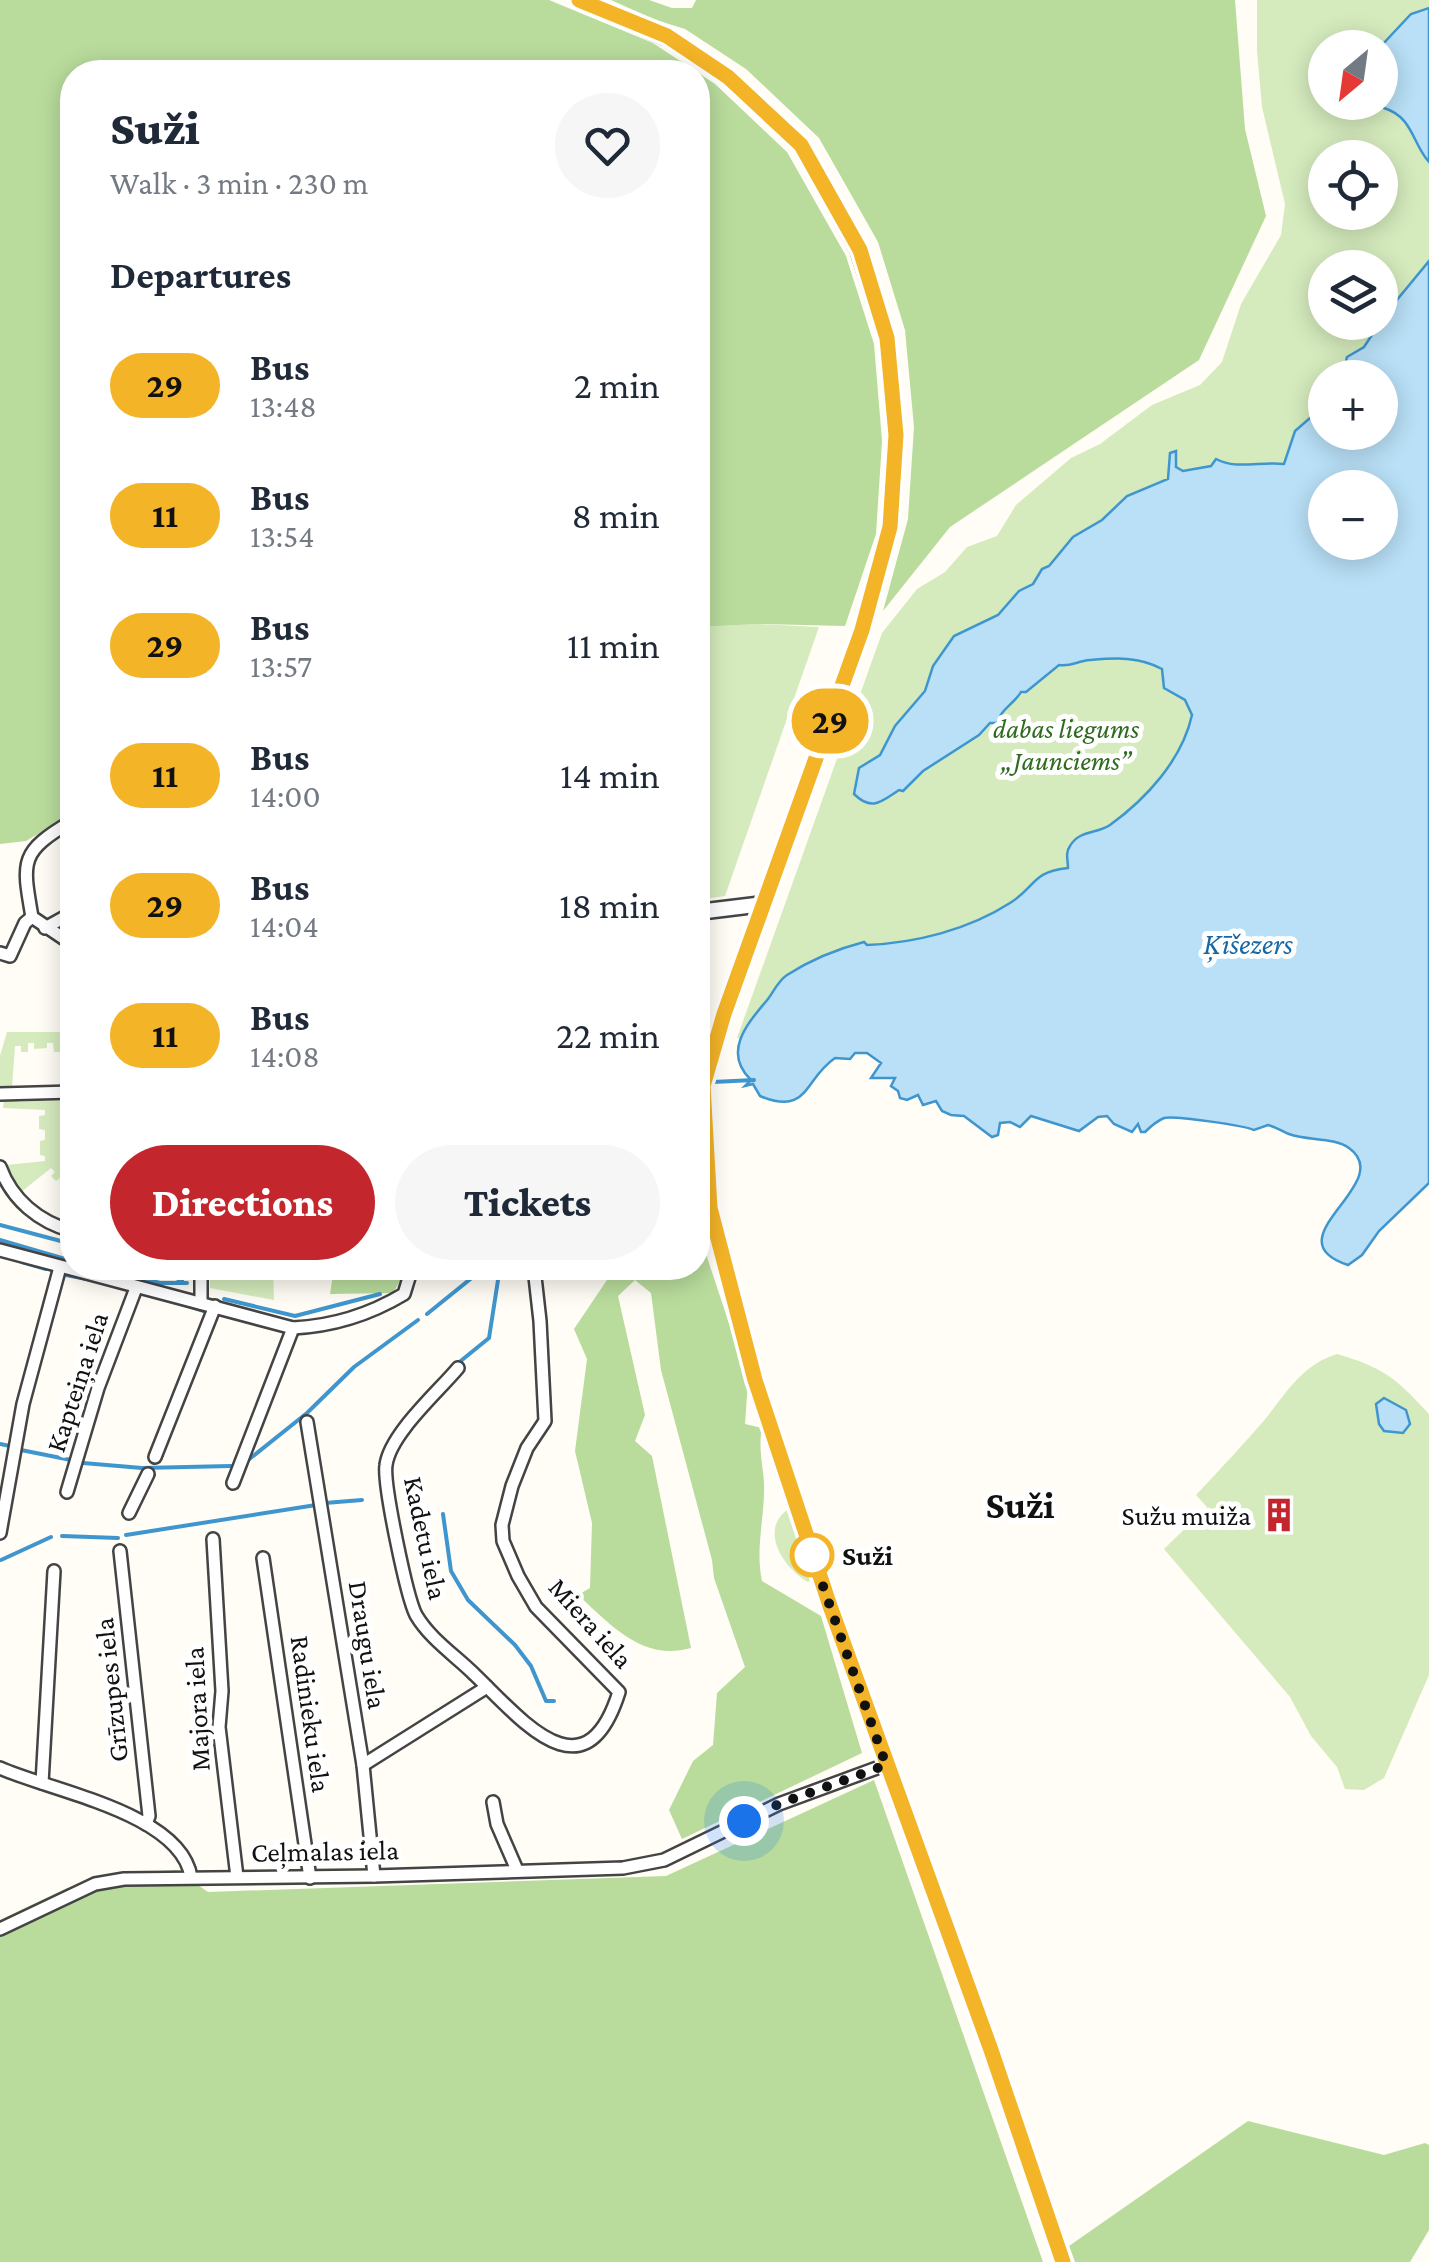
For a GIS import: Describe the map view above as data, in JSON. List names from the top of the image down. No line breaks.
{"streets":{"street":["Kapteiņa iela","Kadetu iela","Miera iela","Draugu iela","Grīzupes iela","Majora iela","Radinieku iela","Ceļmalas iela"]},"crossings":[["Kadetu iela","Miera iela"],["Draugu iela","Ceļmalas iela"],["Majora iela","Ceļmalas iela"],["Radinieku iela","Ceļmalas iela"]],"districts":["Suži"],"water":["Ķīšezers"],"parks":["dabas liegums „Jaunciems”"],"places":{"building":["Sužu muiža"],"other":["Suži"]},"lines":["bus line 29"],"north":"bottom left","page":{"on_map":"29","map_buttons":["+","−"],"heading":[["Suži","Walk · 3 min · 230 m"],"Departures"],"list":[{"mark":"29","name":"Bus","note":"13:48","value":"2 min"},{"mark":"11","name":"Bus","note":"13:54","value":"8 min"},{"mark":"29","name":"Bus","note":"13:57","value":"11 min"},{"mark":"11","name":"Bus","note":"14:00","value":"14 min"},{"mark":"29","name":"Bus","note":"14:04","value":"18 min"},{"mark":"11","name":"Bus","note":"14:08","value":"22 min"}],"buttons":["Directions","Tickets"]}}
